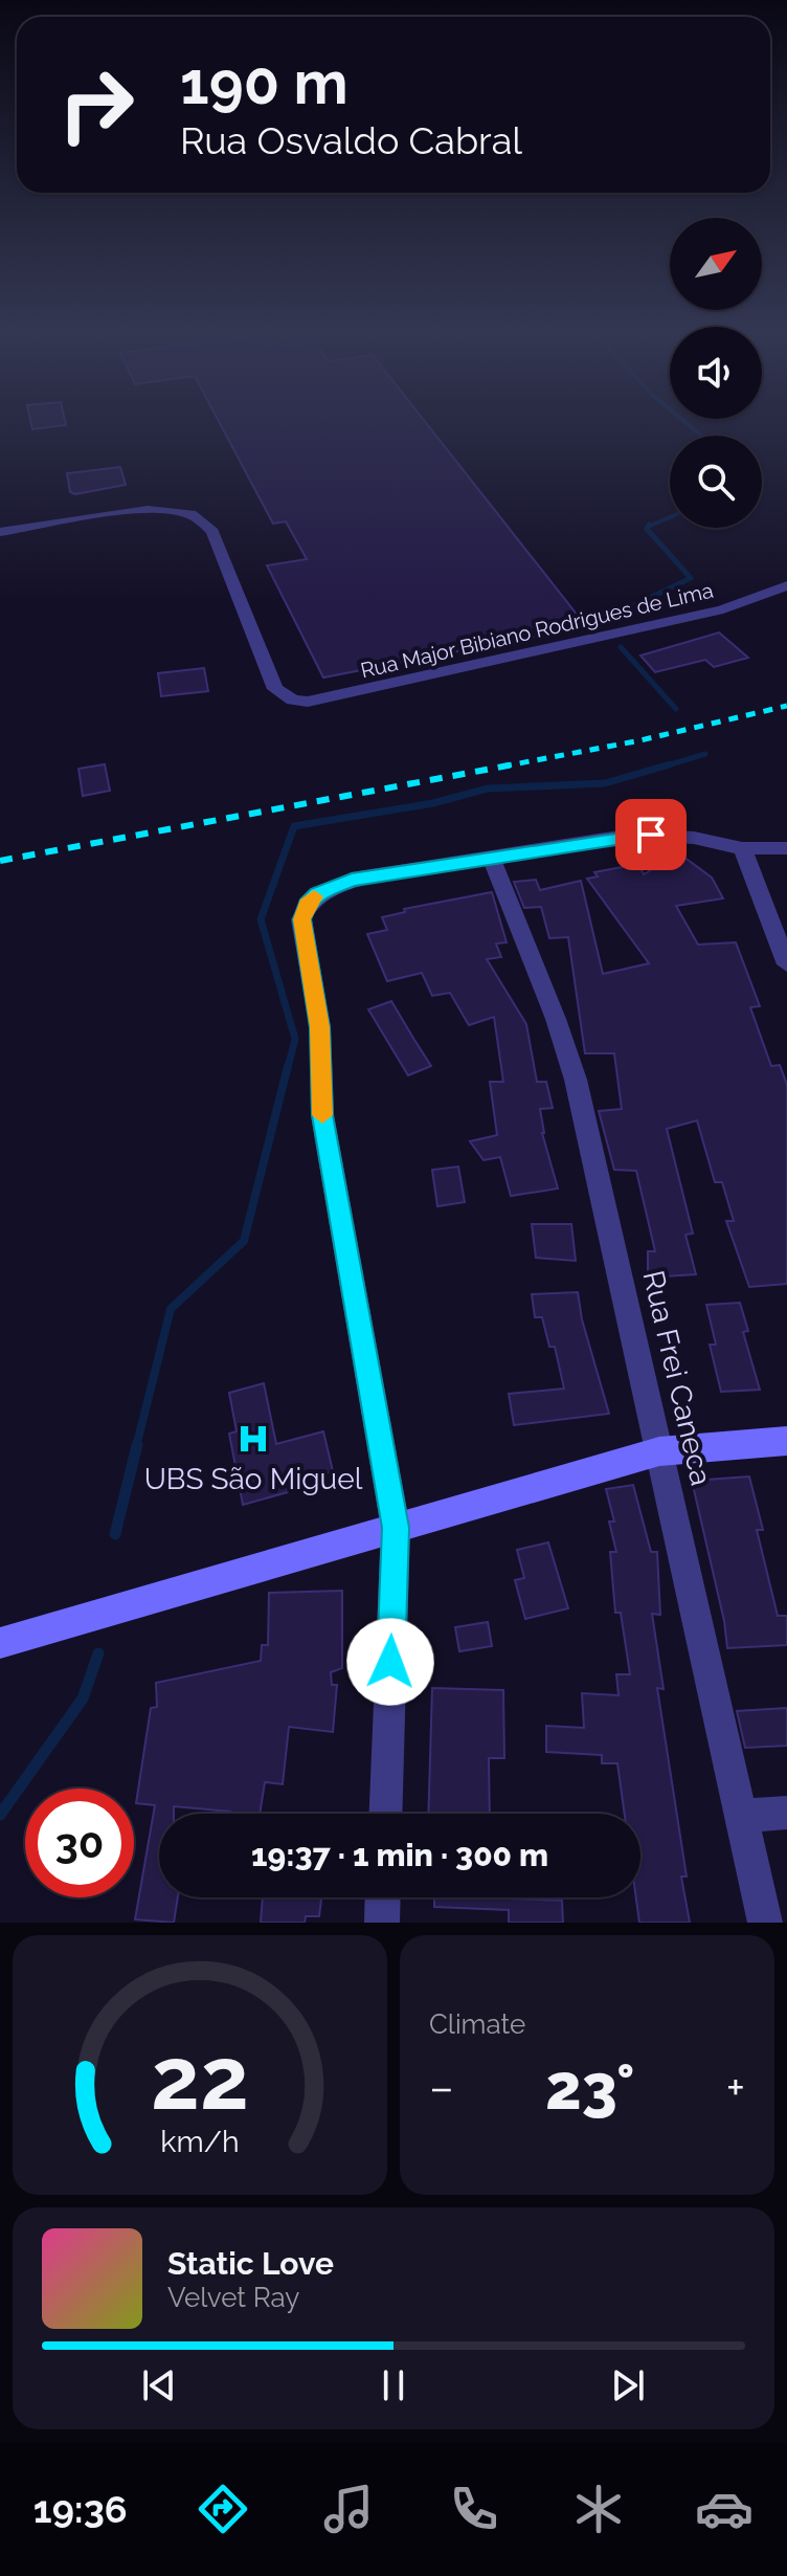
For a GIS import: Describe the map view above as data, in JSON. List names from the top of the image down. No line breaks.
{"streets":{"street":["Rua Major Bibiano Rodrigues de Lima","Rua Frei Caneca"]},"places":{"hospital":["UBS São Miguel"]},"north":"top right","page":{"turn":["190 m","Rua Osvaldo Cabral"],"limit":"30","trip":"19:37 · 1 min · 300 m","tile":"Climate","heat":["−","23°","+"],"song":["Static Love","Velvet Ray"],"tabs":"19:36","gauge":["22","km/h"]}}
